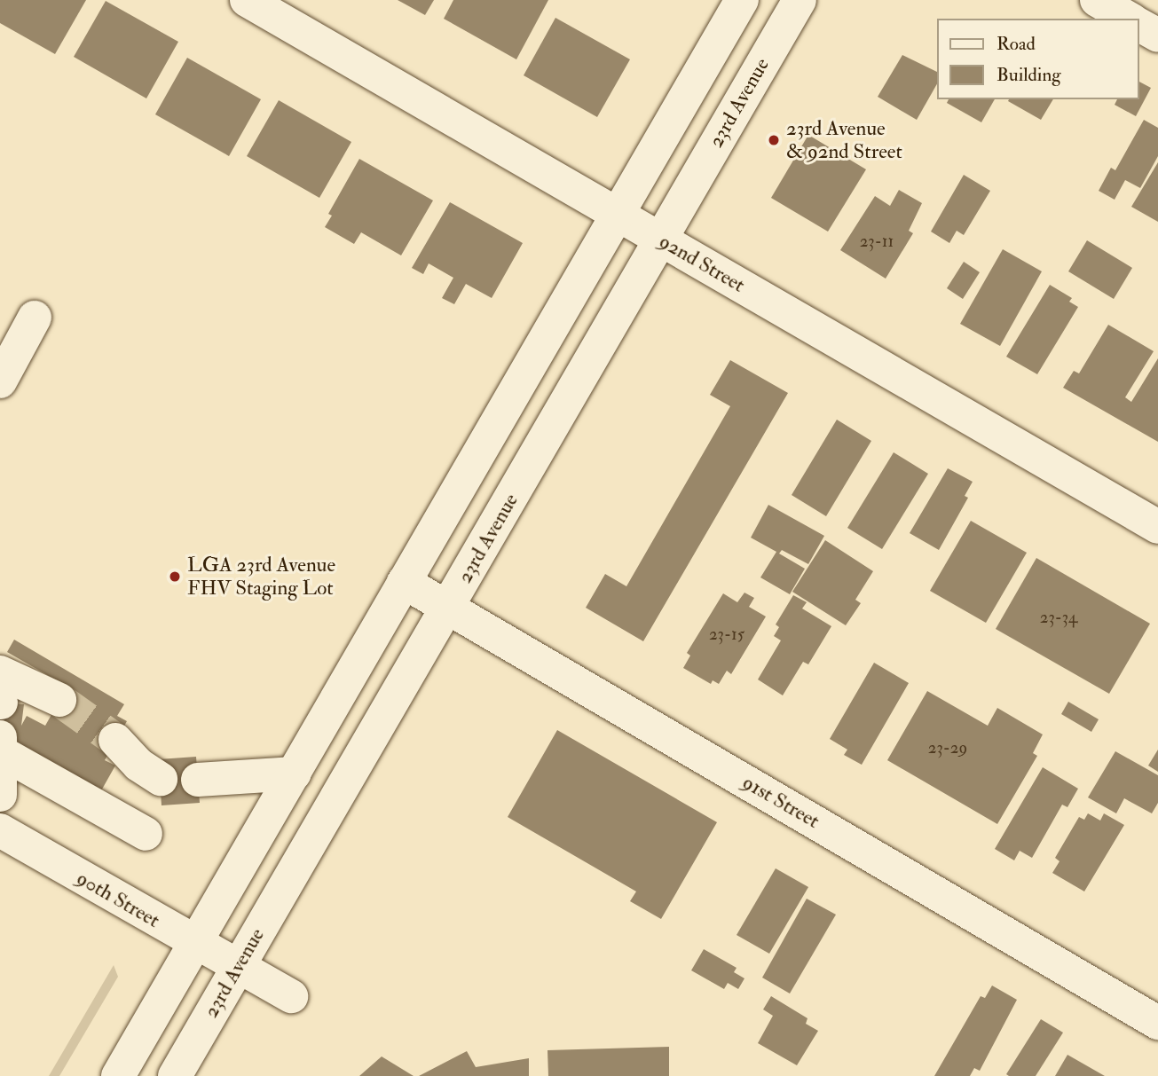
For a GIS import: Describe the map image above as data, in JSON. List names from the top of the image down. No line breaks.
{"streets":{"street":["23rd Avenue","92nd Street","91st Street","90th Street"]},"crossings":[["23rd Avenue","92nd Street"],["23rd Avenue","91st Street"],["23rd Avenue","90th Street"]],"places":["23rd Avenue & 92nd Street","LGA 23rd Avenue FHV Staging Lot"],"house_numbers":["23-11","23-34","23-15","23-29"],"legend":["Road","Building"]}
